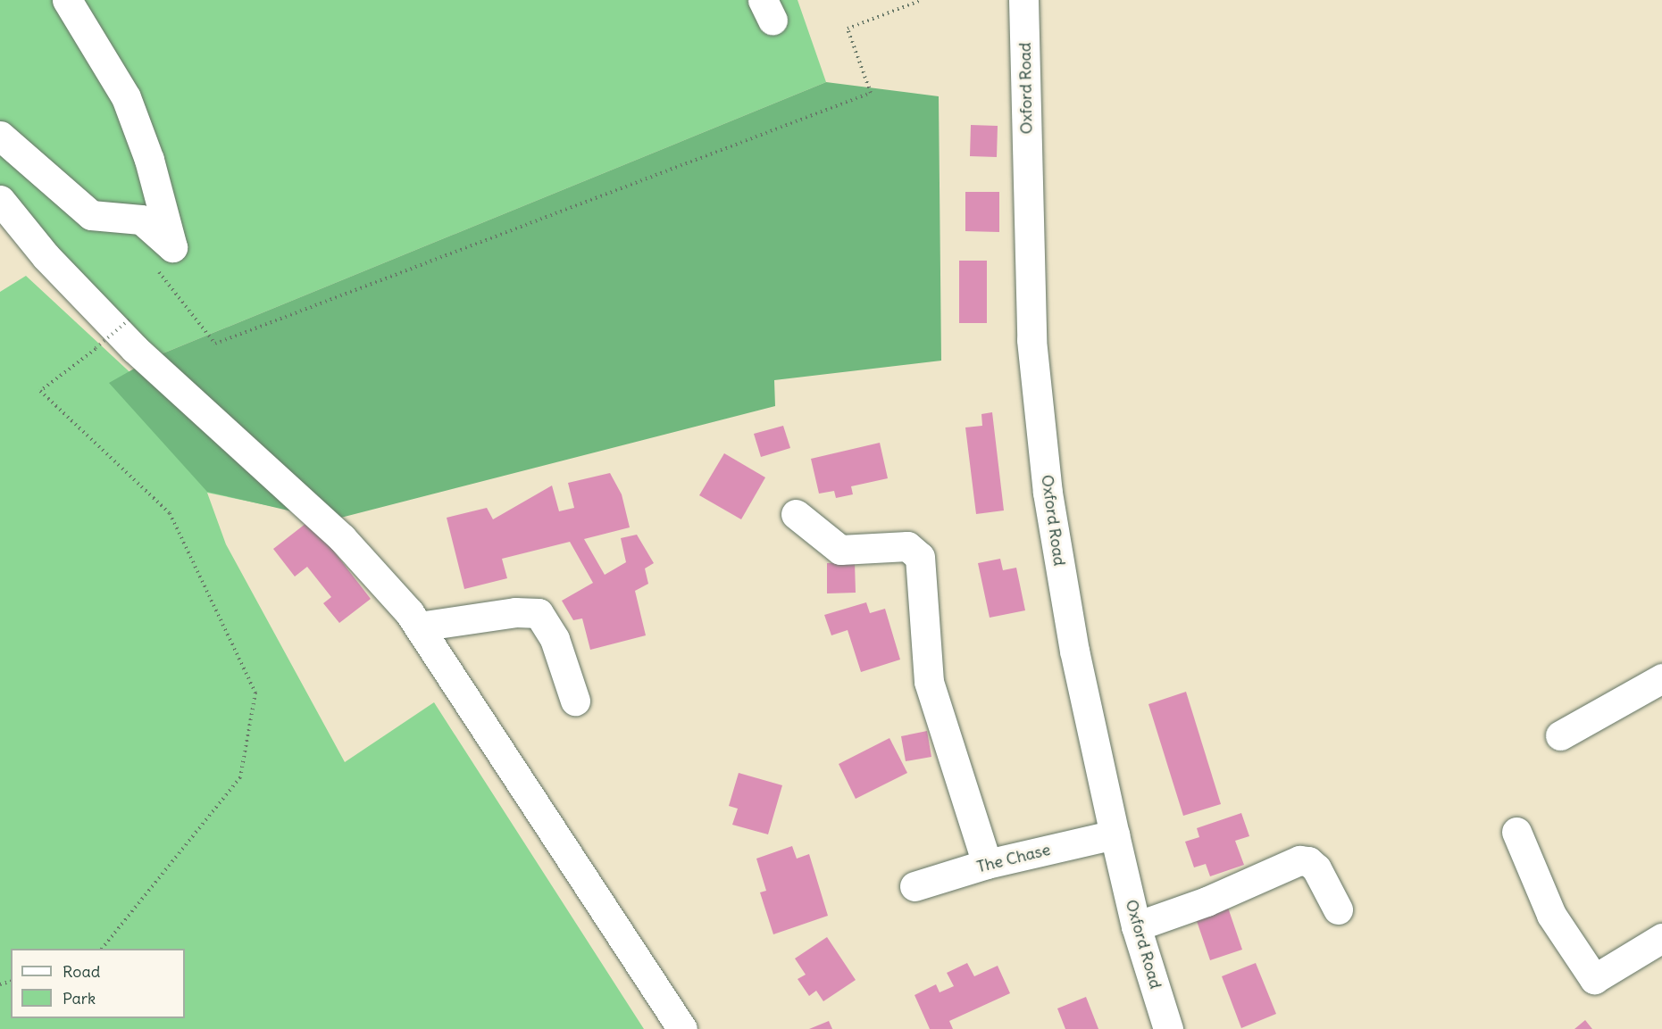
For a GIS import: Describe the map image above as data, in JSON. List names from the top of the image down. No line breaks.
{"streets":{"street":["Oxford Road","The Chase"]},"crossings":[["Oxford Road","The Chase"]],"legend":["Road","Park"]}
